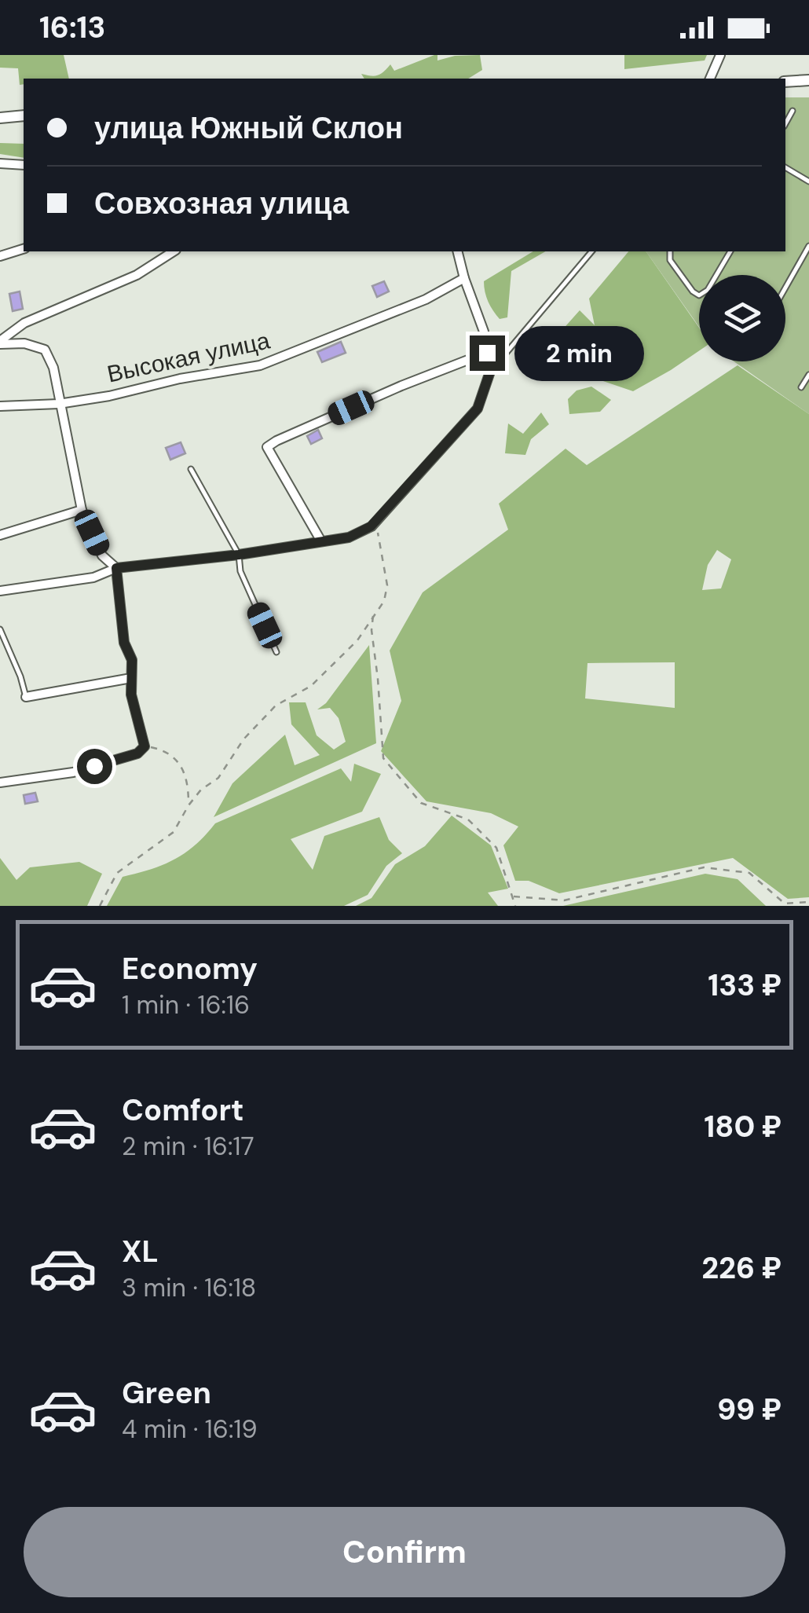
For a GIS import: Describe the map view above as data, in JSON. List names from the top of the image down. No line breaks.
{"streets":{"street":["Высокая улица"]},"page":{"status":"16:13","banner":["улица Южный Склон","Совхозная улица"],"bubble":"2 min","list":[{"name":"Economy","note":"1 min · 16:16","value":"133 ₽"},{"name":"Comfort","note":"2 min · 16:17","value":"180 ₽"},{"name":"XL","note":"3 min · 16:18","value":"226 ₽"},{"name":"Green","note":"4 min · 16:19","value":"99 ₽"}],"buttons":"Confirm"}}
